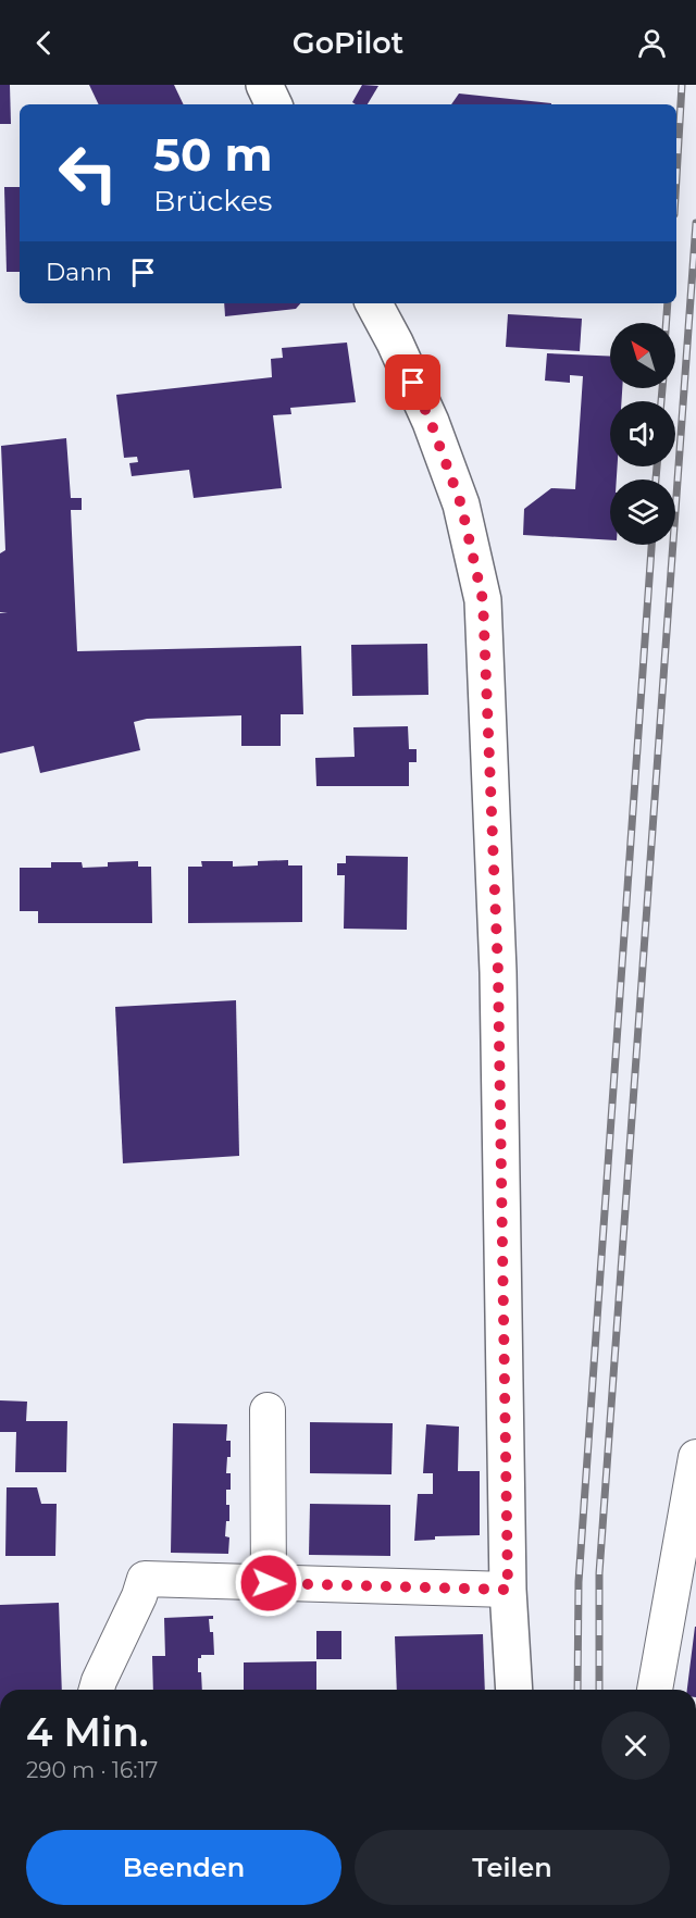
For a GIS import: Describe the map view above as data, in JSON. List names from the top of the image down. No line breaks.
{"north":"top left","page":{"header":"GoPilot","turn":["50 m","Brückes"],"then":"Dann","heading":["4 Min.","290 m · 16:17"],"buttons":["Beenden","Teilen"]}}
